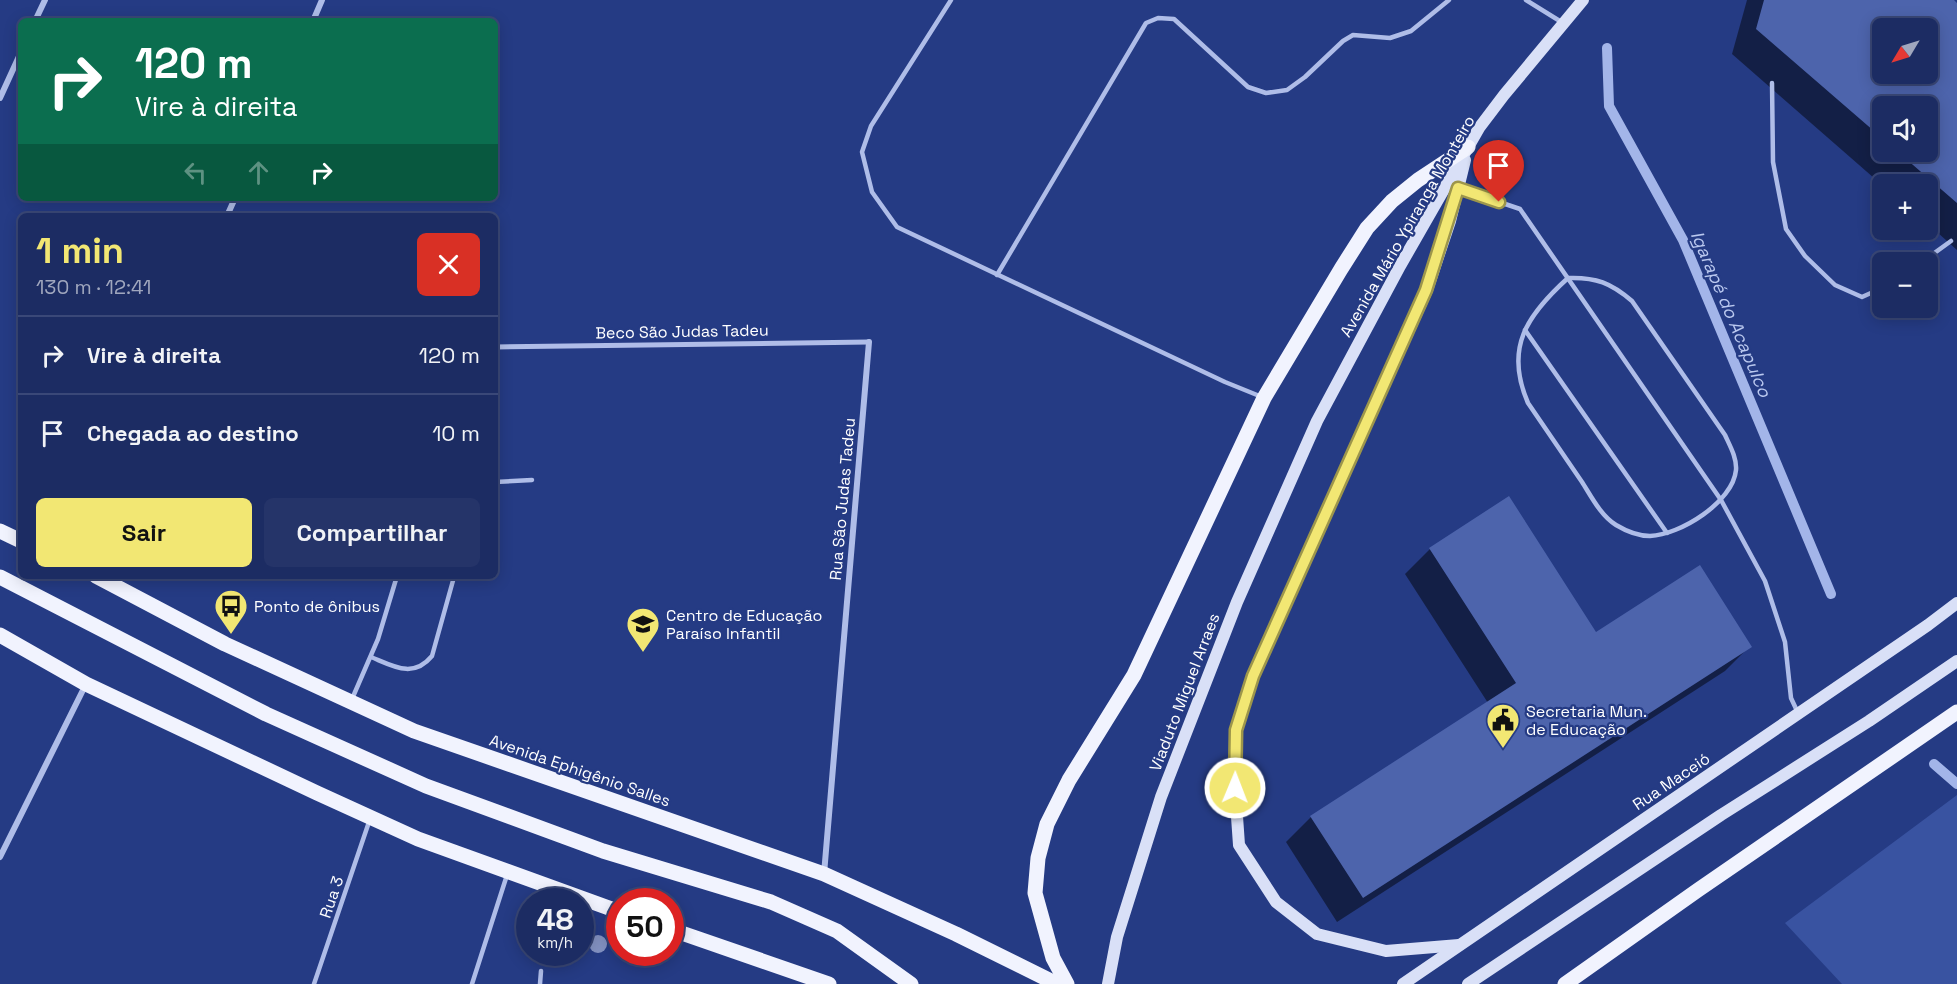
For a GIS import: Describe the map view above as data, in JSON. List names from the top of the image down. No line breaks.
{"streets":{"main road":["Avenida Mário Ypiranga Monteiro","Viaduto Miguel Arraes","Avenida Ephigênio Salles","Rua Maceió"],"street":["Beco São Judas Tadeu","Rua São Judas Tadeu"],"lane":["Rua 3"]},"crossings":[["Avenida Mário Ypiranga Monteiro","Viaduto Miguel Arraes"],["Beco São Judas Tadeu","Rua São Judas Tadeu"],["Rua São Judas Tadeu","Avenida Ephigênio Salles"]],"water":["Igarapé do Acapulco"],"places":{"bus stop":["Ponto de ônibus"],"school or university":["Centro de Educação Paraíso Infantil"],"public building":["Secretaria Mun. de Educação"]},"north":"bottom left","page":{"map_buttons":["+","−"],"turn":["120 m","Vire à direita"],"heading":["1 min","130 m · 12:41"],"list":[{"name":"Vire à direita","value":"120 m"},{"name":"Chegada ao destino","value":"10 m"}],"buttons":["Sair","Compartilhar"],"speed":"48 km/h","limit":"50"}}
